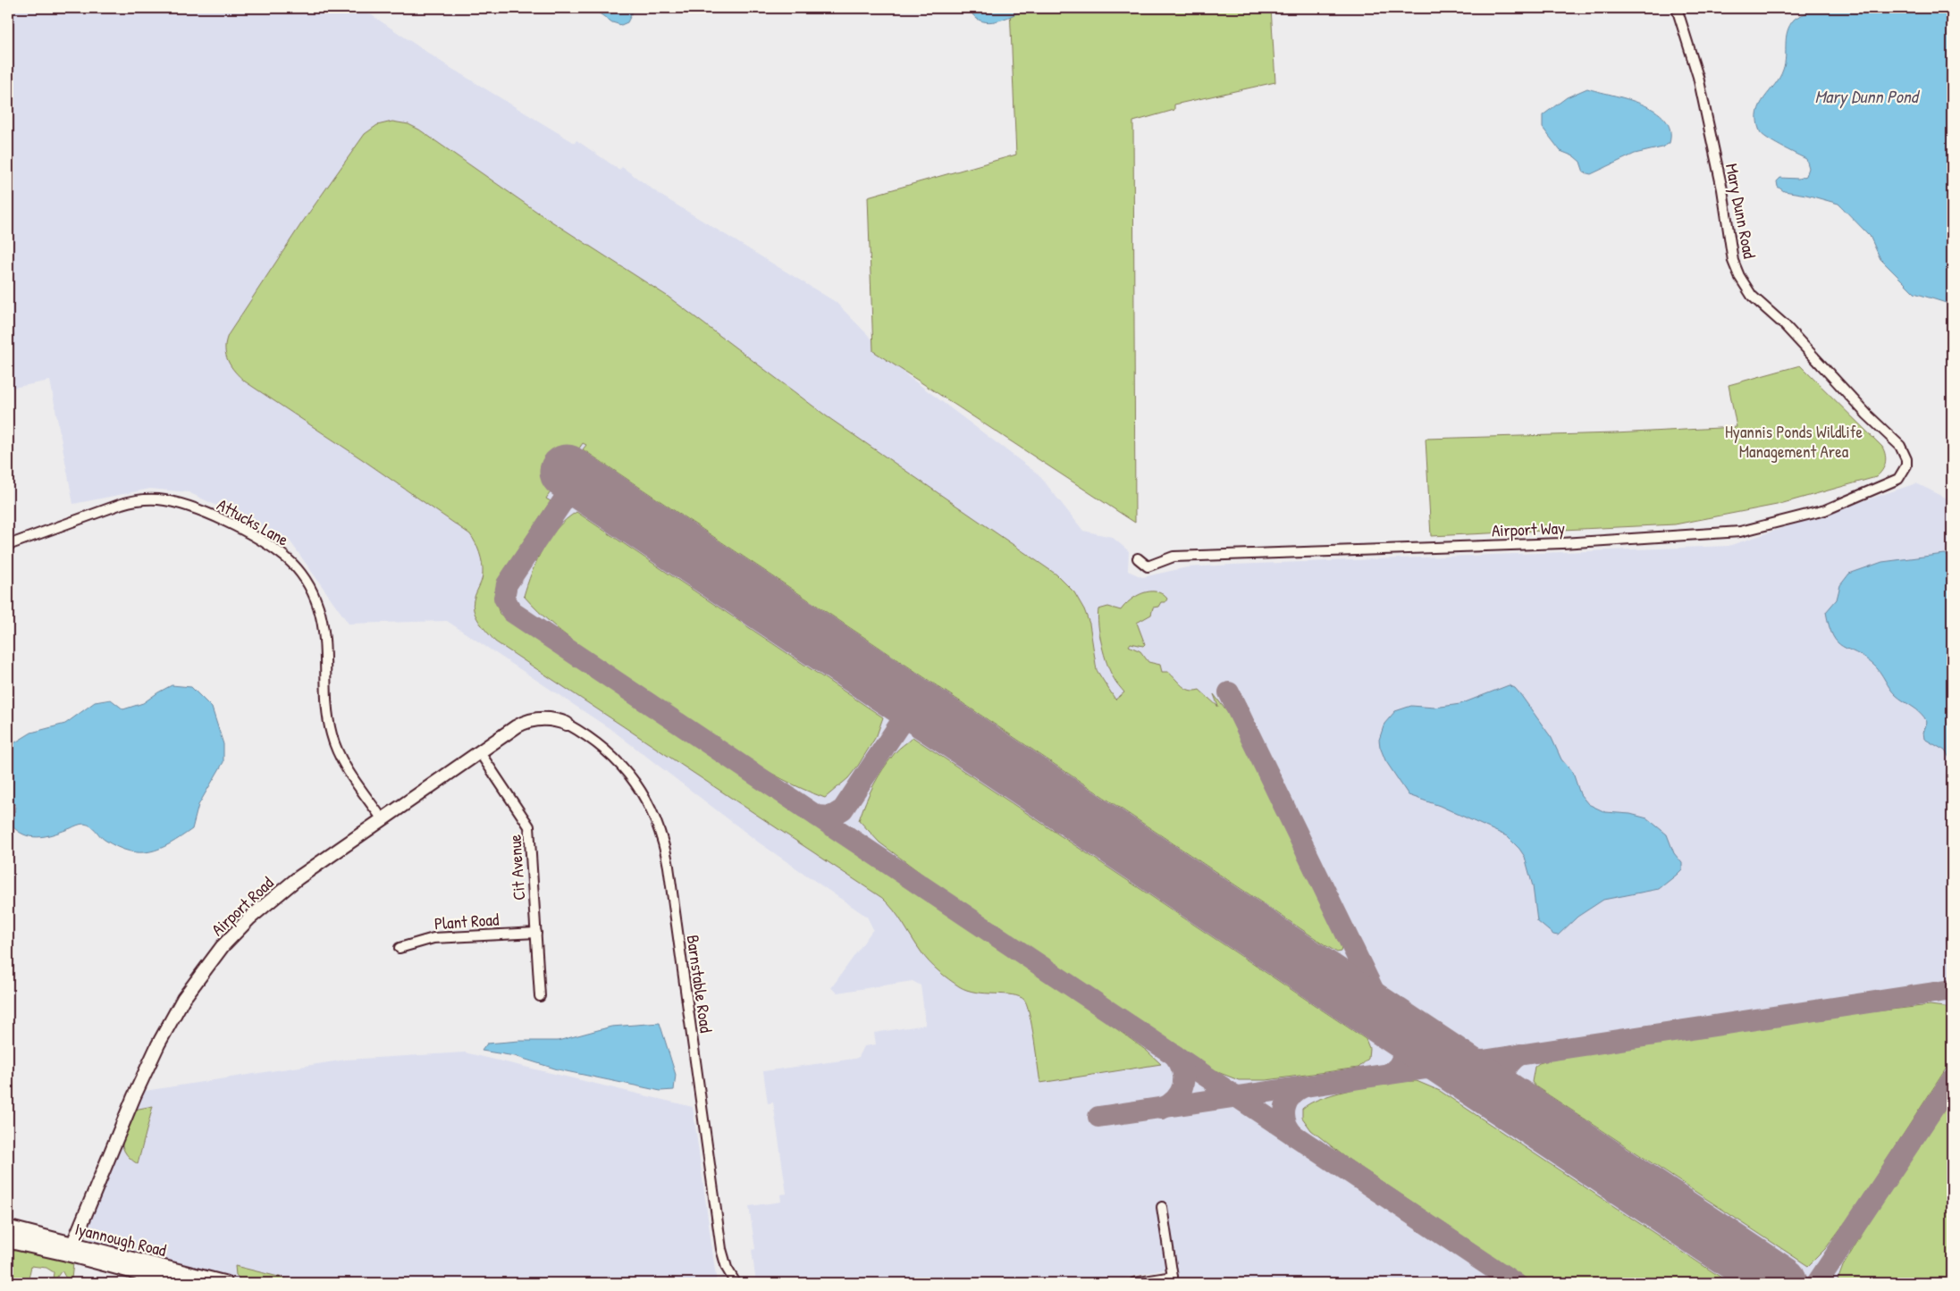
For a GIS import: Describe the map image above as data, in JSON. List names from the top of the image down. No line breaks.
{"streets":{"main road":["Iyannough Road"],"street":["Mary Dunn Road","Attucks Lane","Airport Way","Cit Avenue","Airport Road","Plant Road","Barnstable Road"]},"crossings":[["Mary Dunn Road","Airport Way"],["Attucks Lane","Airport Road"],["Cit Avenue","Airport Road"],["Cit Avenue","Plant Road"],["Airport Road","Barnstable Road"],["Airport Road","Iyannough Road"]],"water":["Mary Dunn Pond"],"parks":["Hyannis Ponds Wildlife Management Area"]}
